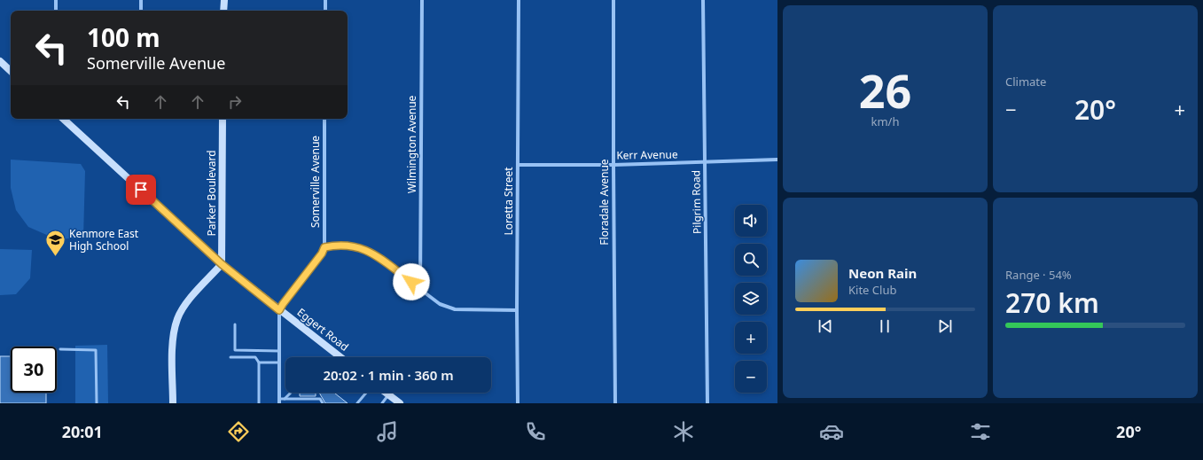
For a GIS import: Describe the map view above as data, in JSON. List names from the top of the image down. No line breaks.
{"streets":{"street":["Wilmington Avenue","Kerr Avenue","Somerville Avenue","Parker Boulevard","Loretta Street","Floradale Avenue","Pilgrim Road","Eggert Road"]},"crossings":[["Kerr Avenue","Loretta Street"],["Kerr Avenue","Floradale Avenue"],["Kerr Avenue","Pilgrim Road"],["Parker Boulevard","Eggert Road"]],"places":{"school or university":["Kenmore East High School"]},"page":{"tile":[["26","km/h"],"Climate",["Range · 54%","270 km"]],"turn":["100 m","Somerville Avenue"],"heat":["−","20°","+"],"map_buttons":["+","−"],"song":["Neon Rain","Kite Club"],"limit":"30","trip":"20:02 · 1 min · 360 m","tabs":["20:01","20°"]}}
